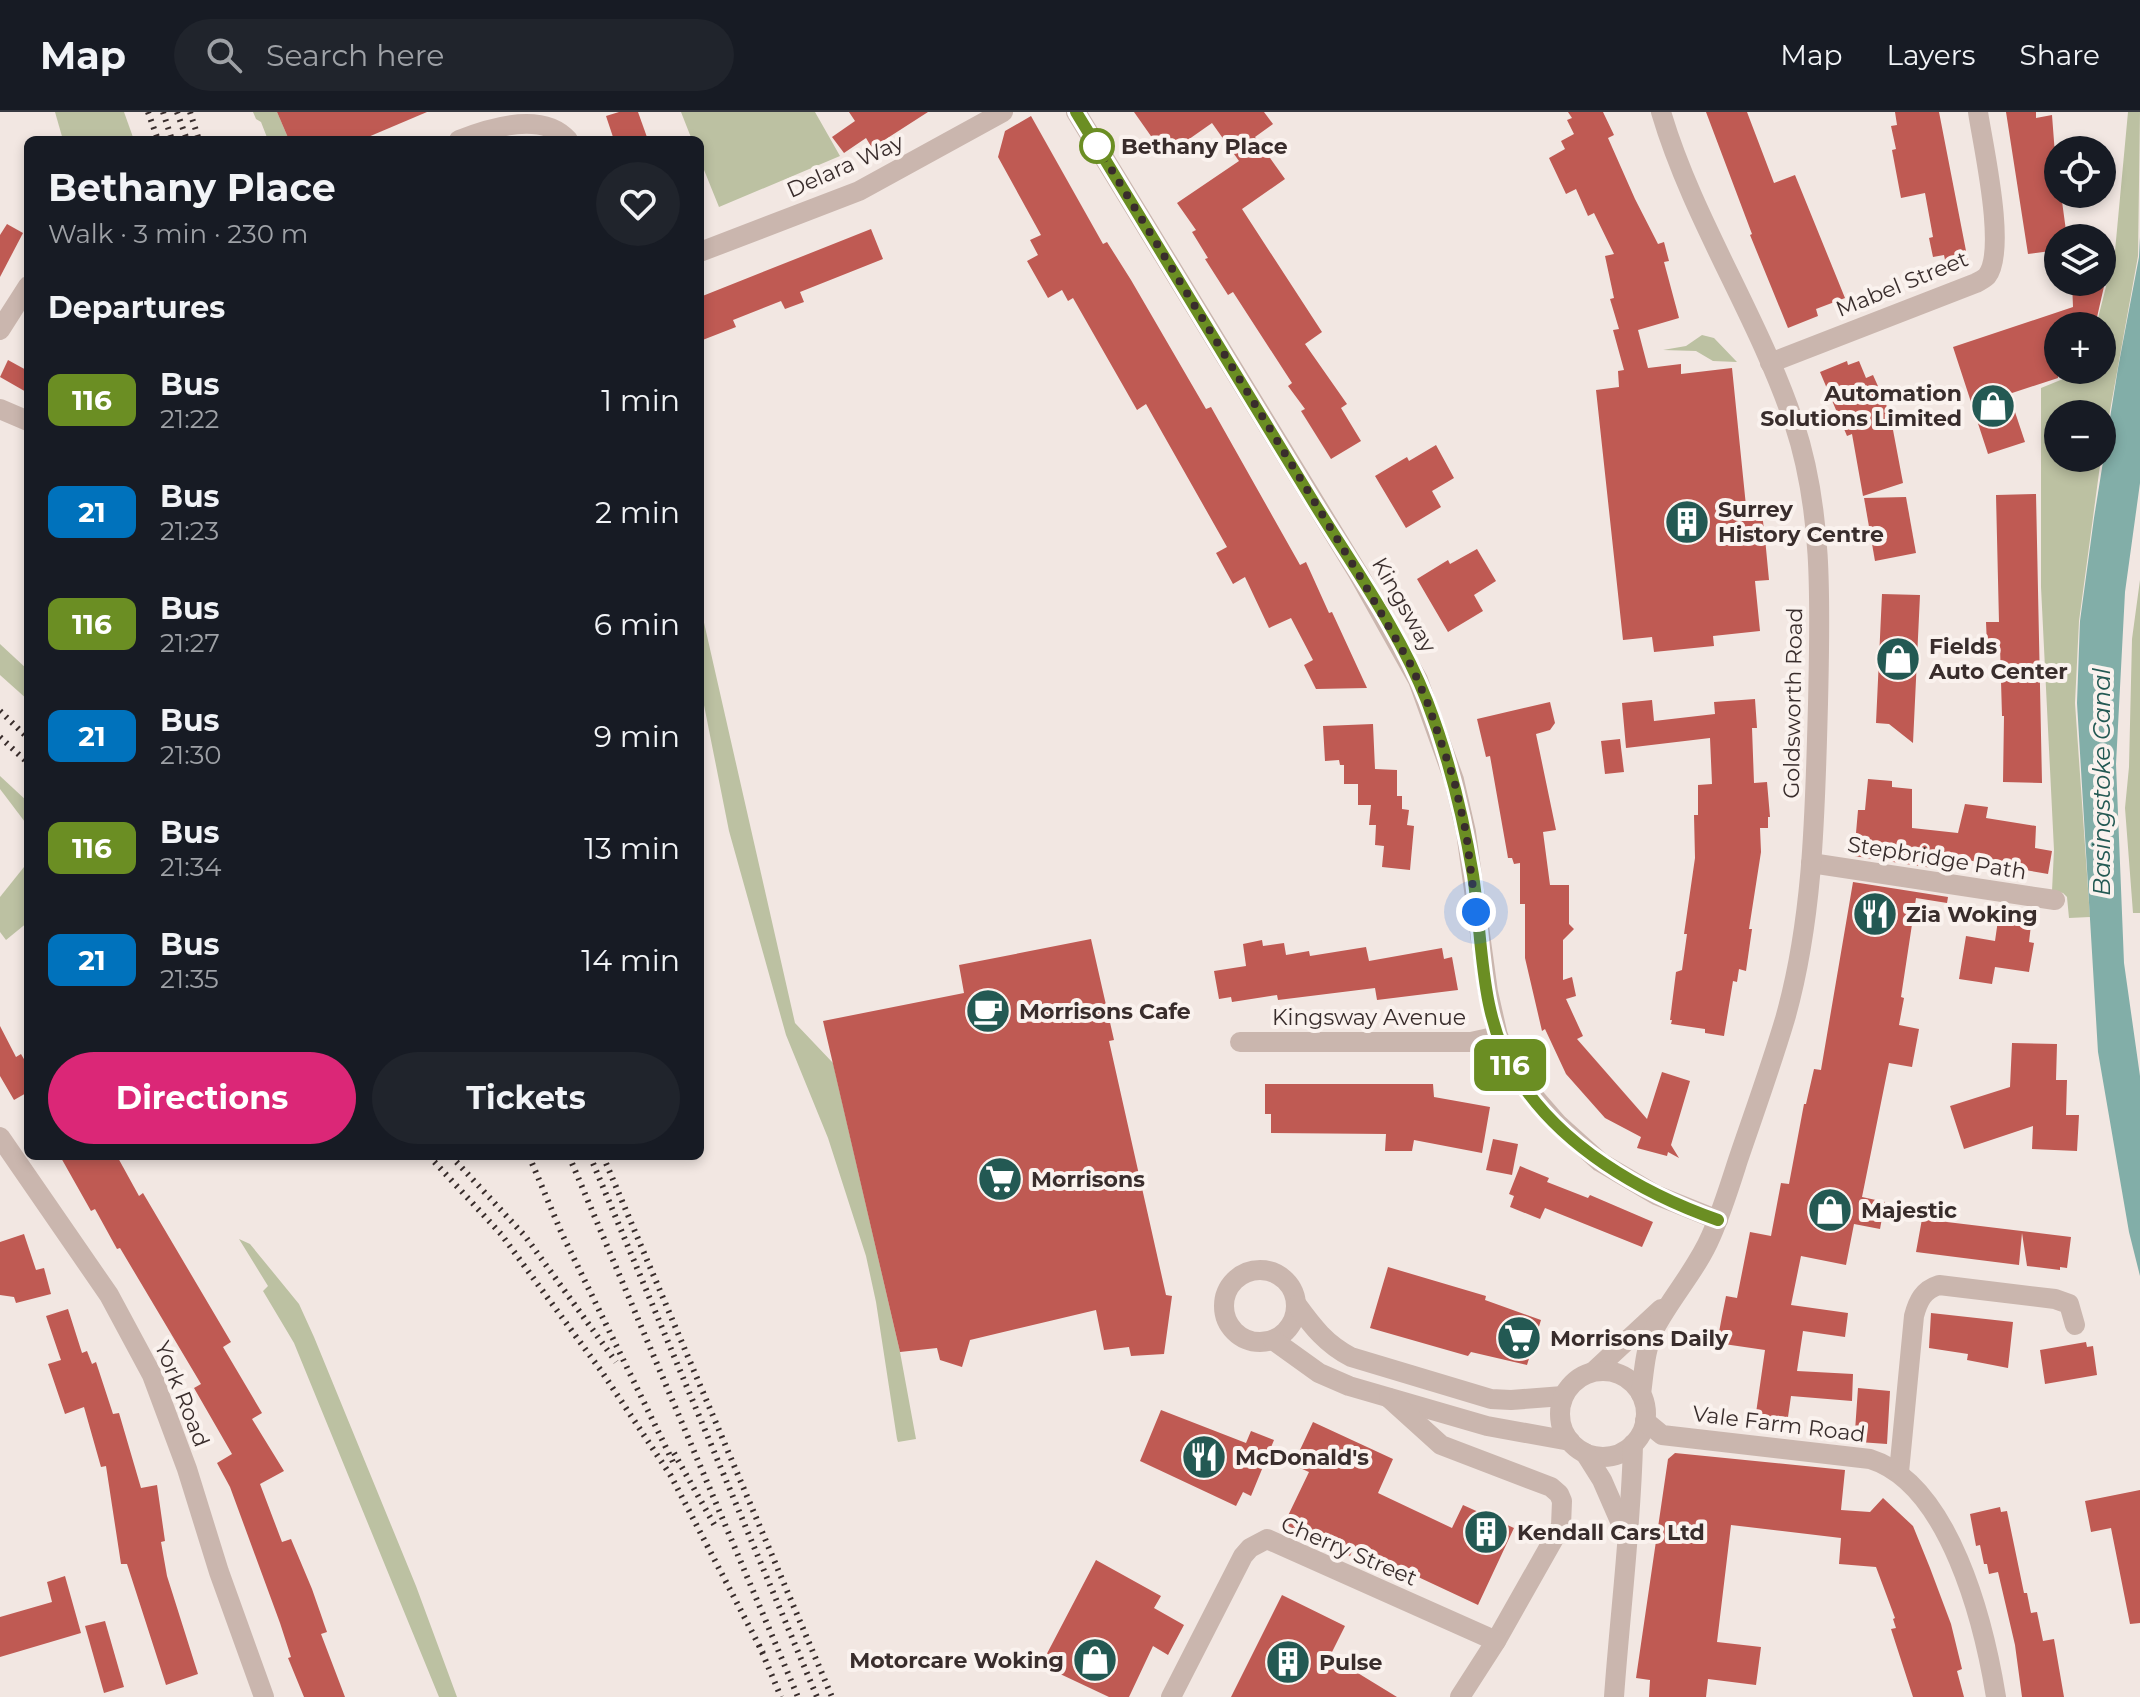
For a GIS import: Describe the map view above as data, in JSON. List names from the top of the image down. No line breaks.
{"streets":{"street":["Delara Way","Mabel Street","Kingsway","Goldsworth Road","Stepbridge Path","Kingsway Avenue","York Road","Vale Farm Road","Cherry Street"]},"crossings":[["Mabel Street","Goldsworth Road"],["Kingsway","Goldsworth Road"],["Kingsway","Kingsway Avenue"],["Goldsworth Road","Stepbridge Path"],["Goldsworth Road","Vale Farm Road"]],"water":["Basingstoke Canal"],"places":{"other":["Bethany Place"],"shop":["Automation Solutions Limited","Fields Auto Center","Majestic","Motorcare Woking"],"building":["Surrey History Centre","Kendall Cars Ltd","Pulse"],"restaurant":["Zia Woking","McDonald's"],"cafe":["Morrisons Cafe"],"supermarket":["Morrisons","Morrisons Daily"]},"lines":["bus line 116"],"page":{"header":"Map","search":"Search here","nav":["Map","Layers","Share"],"on_map":"116","map_buttons":["+","−"],"heading":[["Bethany Place","Walk · 3 min · 230 m"],"Departures"],"list":[{"mark":"116","name":"Bus","note":"21:22","value":"1 min"},{"mark":"21","name":"Bus","note":"21:23","value":"2 min"},{"mark":"116","name":"Bus","note":"21:27","value":"6 min"},{"mark":"21","name":"Bus","note":"21:30","value":"9 min"},{"mark":"116","name":"Bus","note":"21:34","value":"13 min"},{"mark":"21","name":"Bus","note":"21:35","value":"14 min"}],"buttons":["Directions","Tickets"]}}
